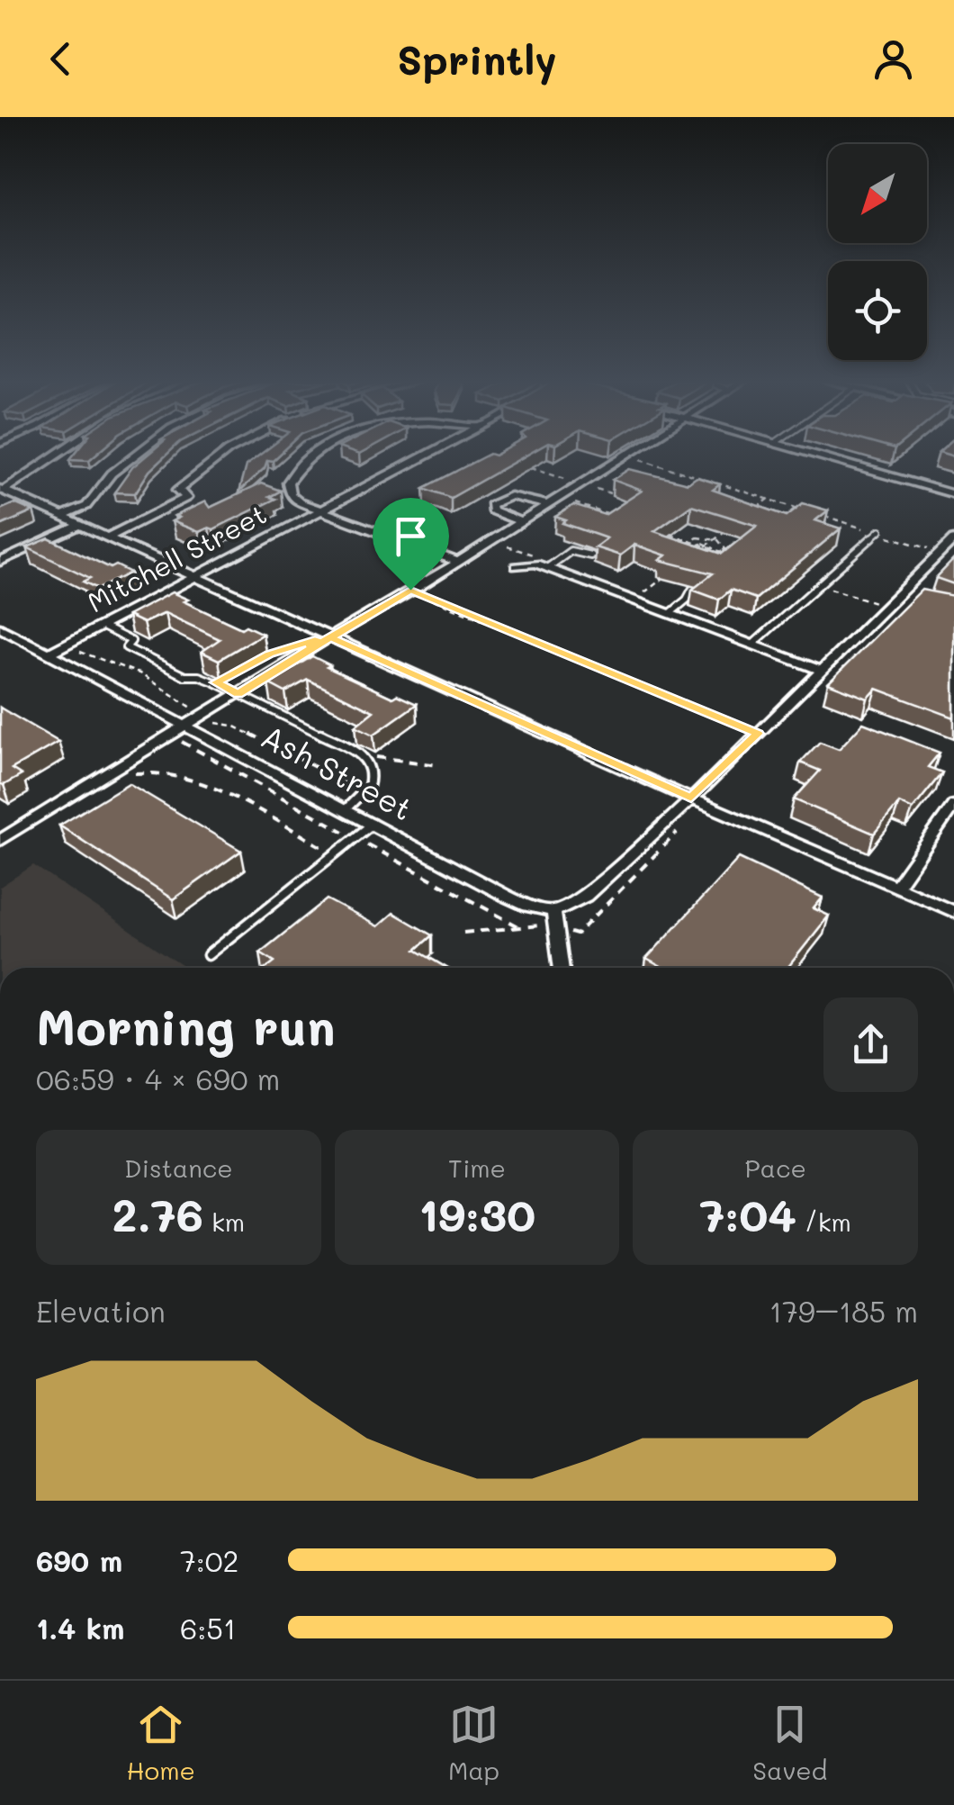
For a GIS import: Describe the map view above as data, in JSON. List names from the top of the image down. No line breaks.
{"streets":{"street":["Mitchell Street","Ash Street"]},"crossings":[["Mitchell Street","Ash Street"]],"north":"bottom left","page":{"header":"Sprintly","heading":["Morning run","06:59 · 4 × 690 m"],"stats":[["Distance","2.76 km"],["Time","19:30"],["Pace","7:04 /km"]],"chart":["Elevation","179–185 m"],"list":[{"name":"690 m","note":"7:02"},{"name":"1.4 km","note":"6:51"}],"tabs":["Home","Map","Saved"]}}
